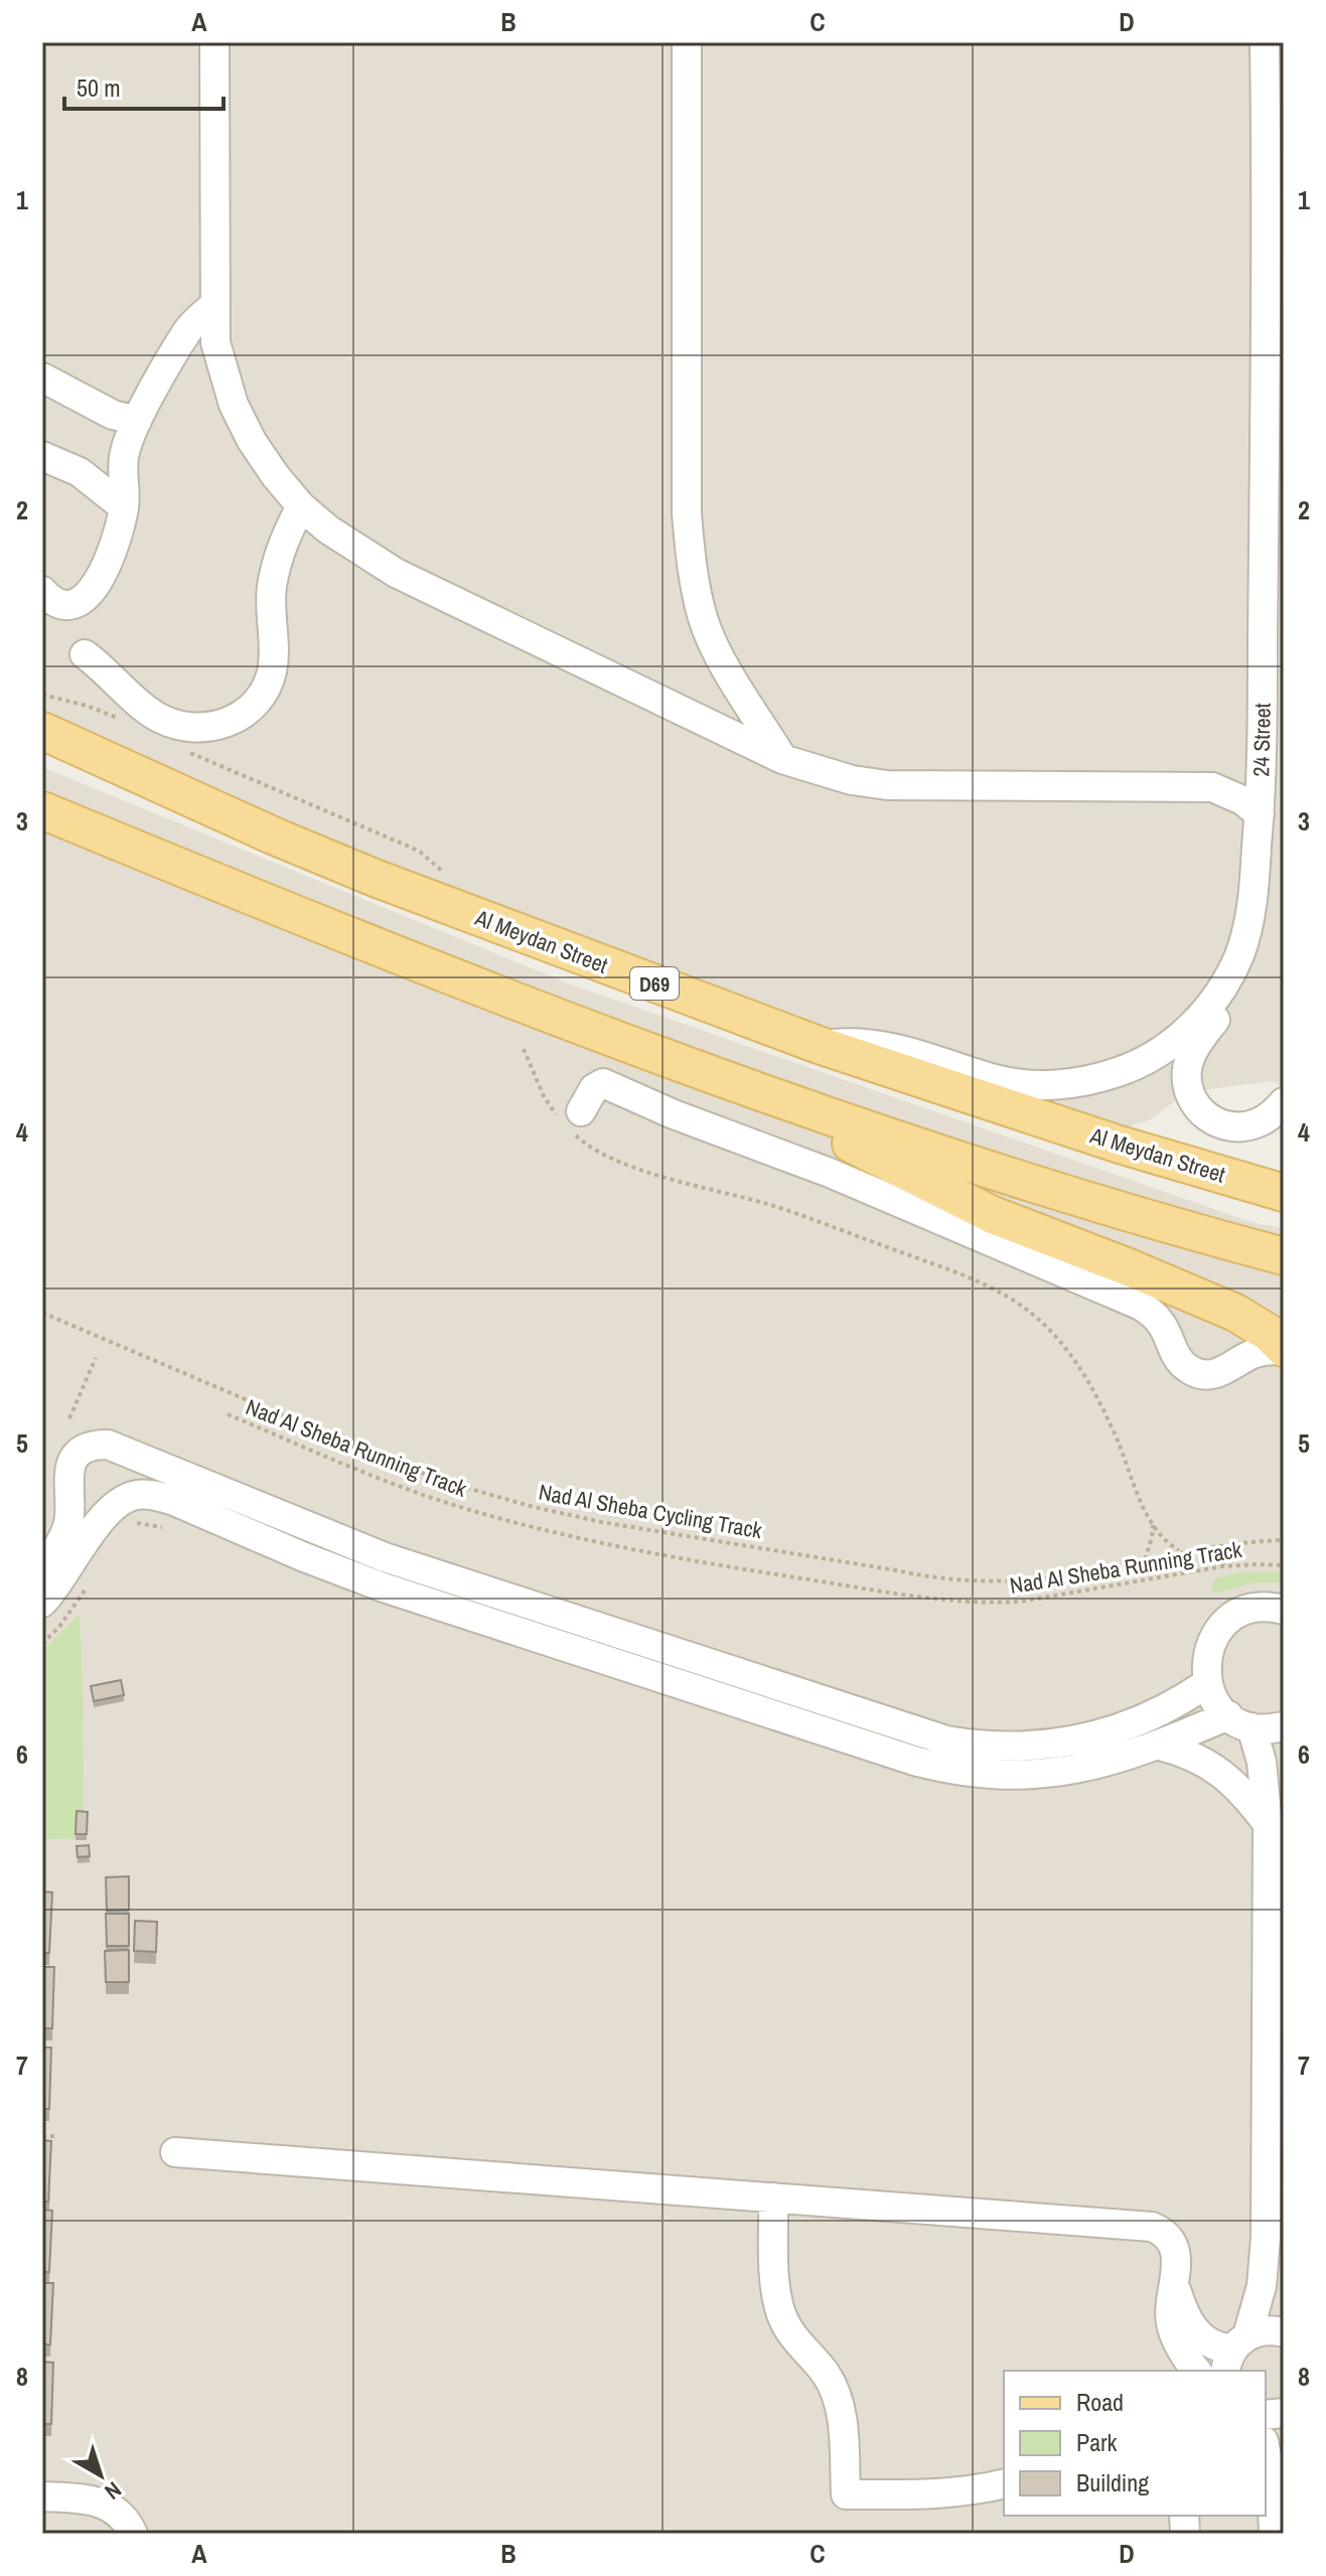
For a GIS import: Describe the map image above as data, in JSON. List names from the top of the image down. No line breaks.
{"streets":{"main road":["Al Meydan Street","D69"],"street":["24 Street"],"path":["Nad Al Sheba Running Track","Nad Al Sheba Cycling Track"]},"crossings":[["24 Street","Al Meydan Street"]],"legend":["Road","Park","Building"],"scale_bar":"50 m","north":"bottom right","grid":{"columns":["A","B","C","D"],"rows":["1","2","3","4","5","6","7","8"]}}
